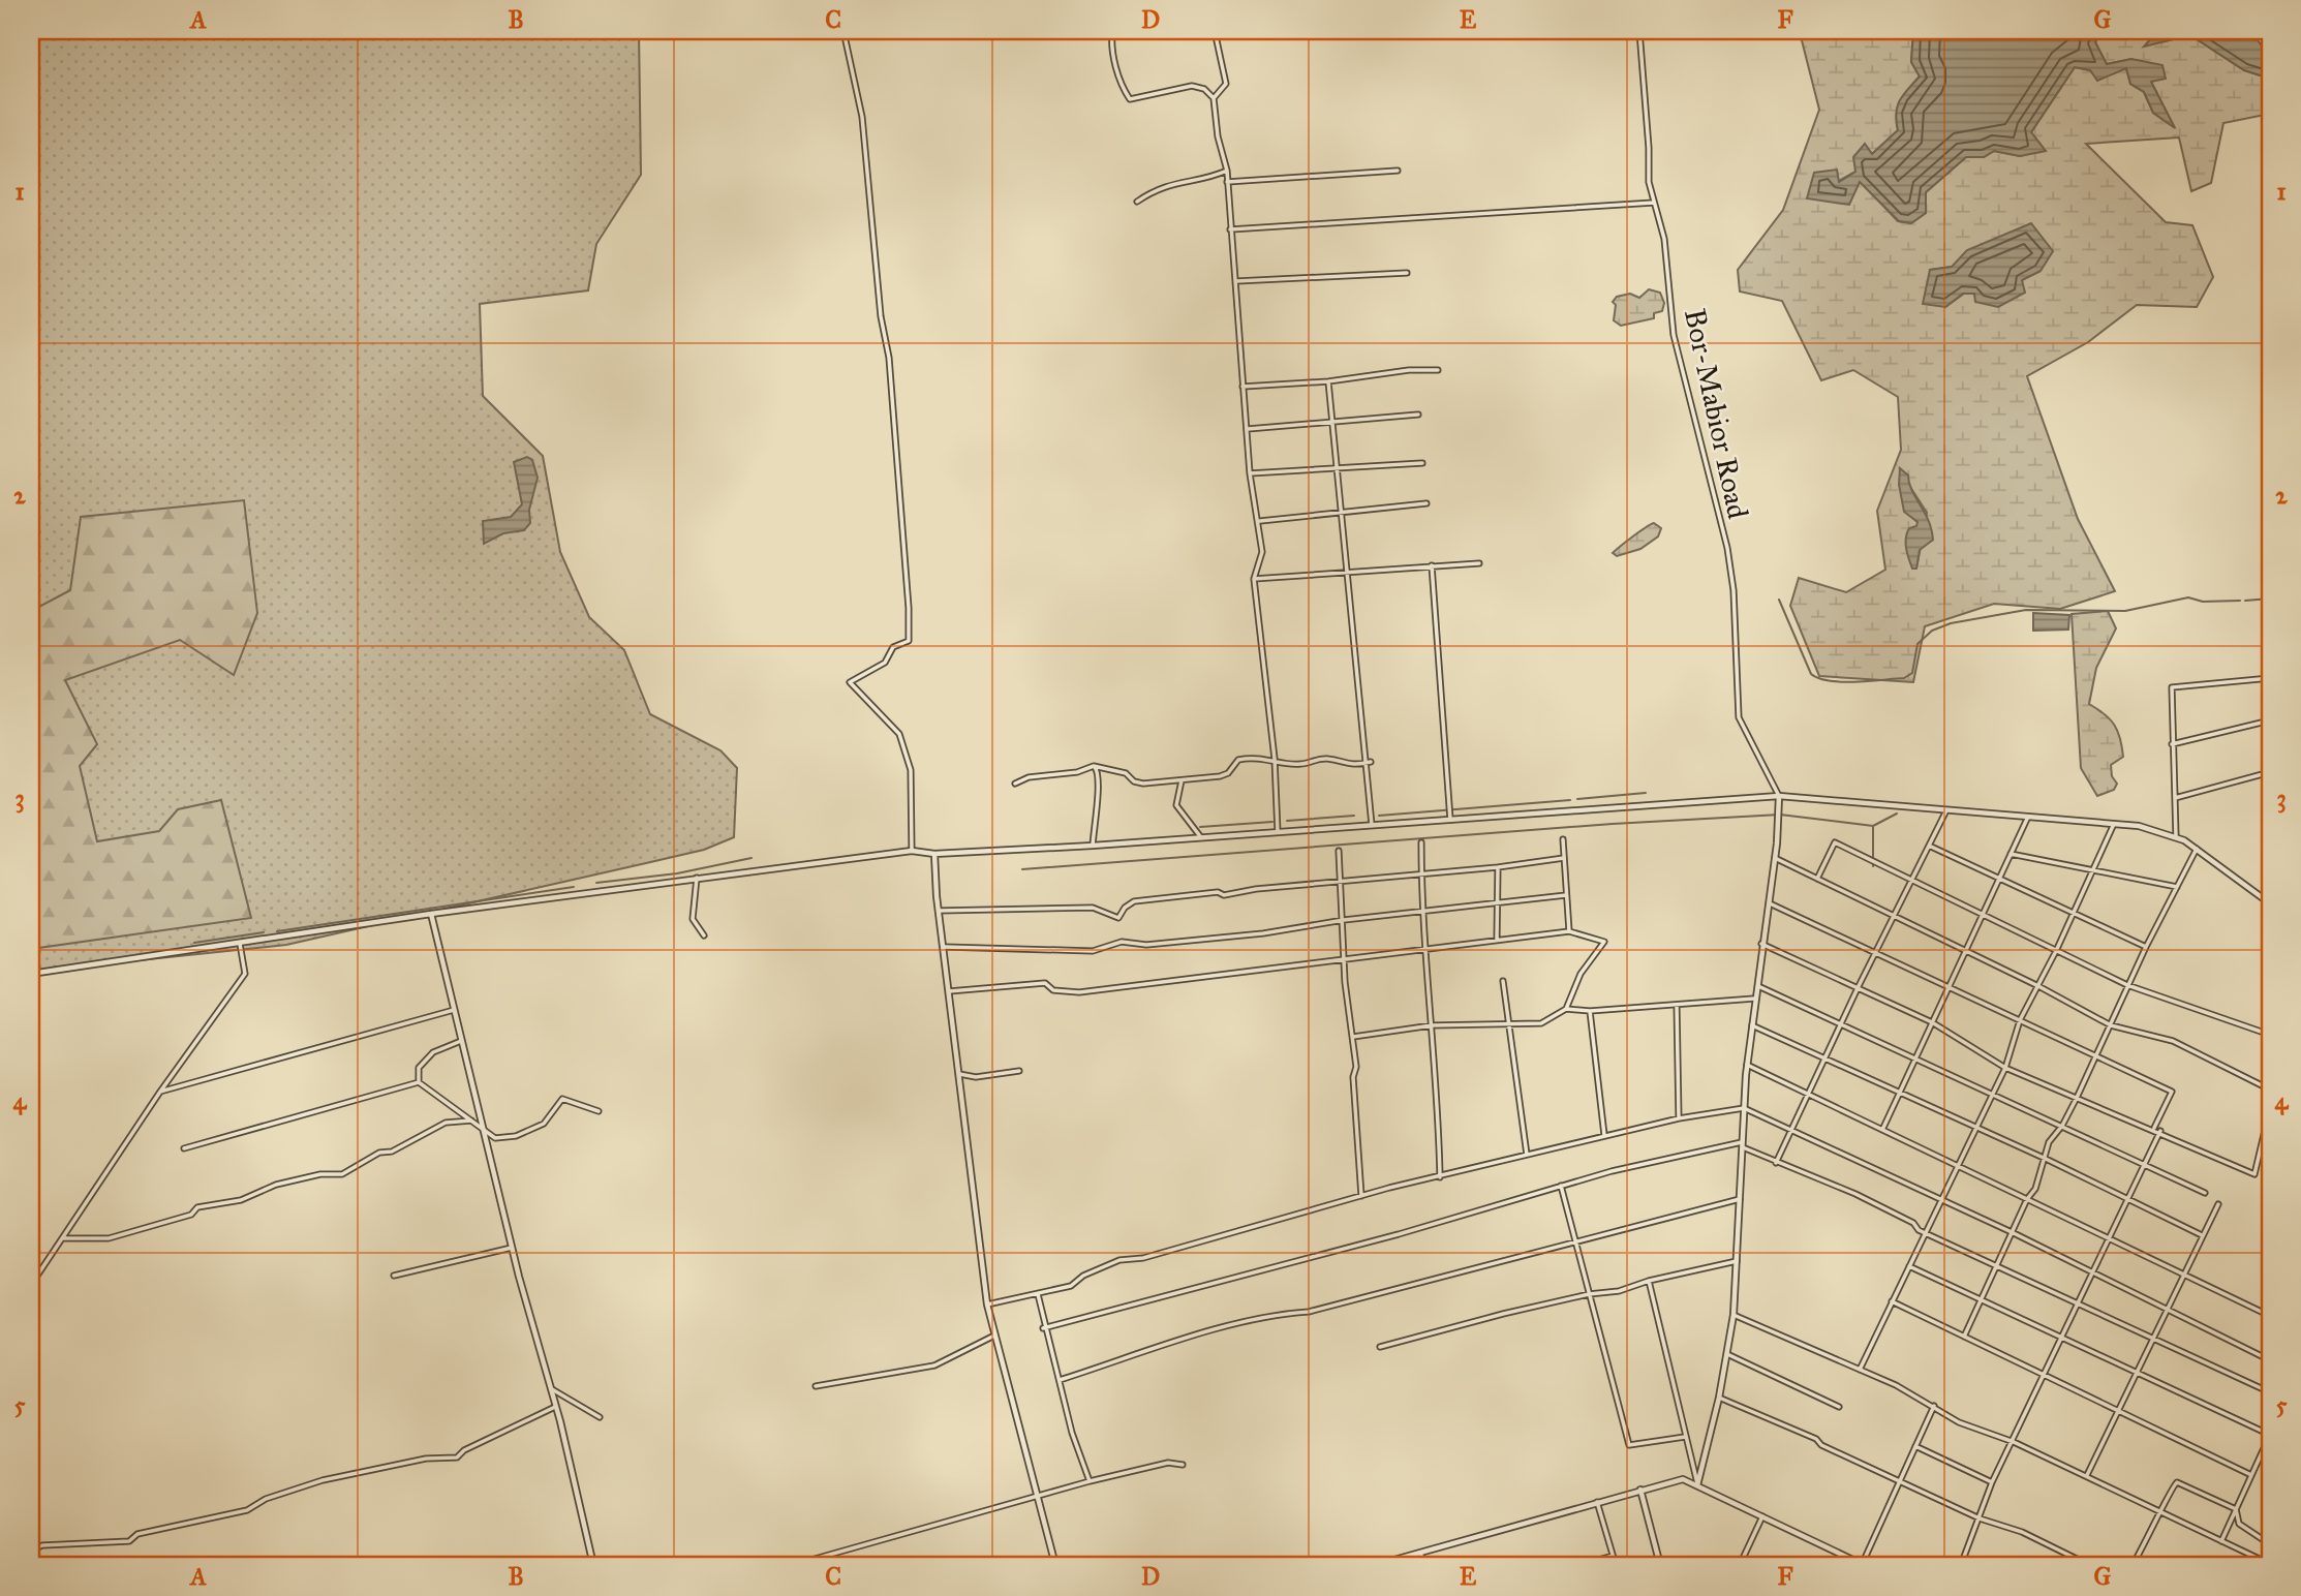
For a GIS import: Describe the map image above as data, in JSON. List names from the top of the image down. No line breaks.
{"streets":{"street":["Bor-Mabior Road"]},"grid":{"columns":["A","B","C","D","E","F","G"],"rows":["1","2","3","4","5"]}}
